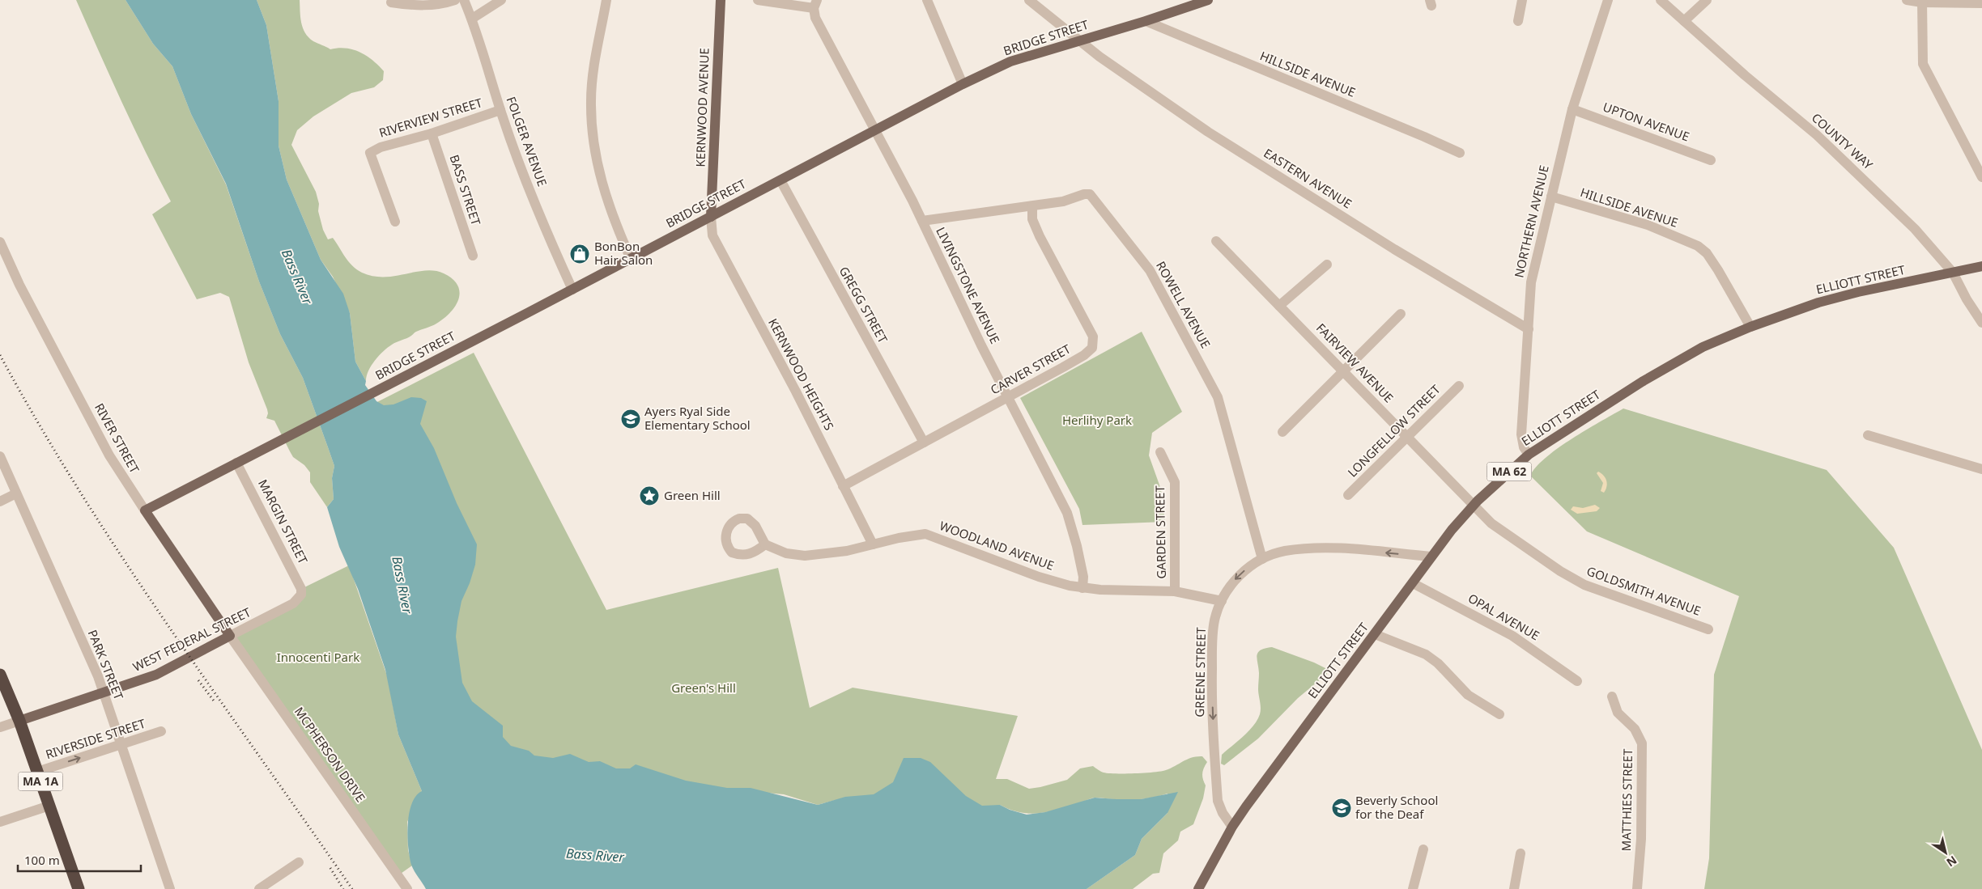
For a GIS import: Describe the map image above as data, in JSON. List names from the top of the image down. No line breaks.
{"streets":{"highway":["MA 1A"],"main road":["BRIDGE STREET","KERNWOOD AVENUE","ELLIOTT STREET","RIVER STREET","MA 62","WEST FEDERAL STREET"],"street":["HILLSIDE AVENUE","RIVERVIEW STREET","UPTON AVENUE","FOLGER AVENUE","COUNTY WAY","EASTERN AVENUE","BASS STREET","NORTHERN AVENUE","LIVINGSTONE AVENUE","GREGG STREET","ROWELL AVENUE","FAIRVIEW AVENUE","CARVER STREET","KERNWOOD HEIGHTS","LONGFELLOW STREET","MARGIN STREET","GARDEN STREET","WOODLAND AVENUE","GOLDSMITH AVENUE","OPAL AVENUE","PARK STREET","GREENE STREET","RIVERSIDE STREET","MCPHERSON DRIVE","MATTHIES STREET"]},"crossings":[["BRIDGE STREET","HILLSIDE AVENUE"],["BRIDGE STREET","KERNWOOD AVENUE"],["BRIDGE STREET","FOLGER AVENUE"],["BRIDGE STREET","EASTERN AVENUE"],["BRIDGE STREET","LIVINGSTONE AVENUE"],["BRIDGE STREET","GREGG STREET"],["BRIDGE STREET","KERNWOOD HEIGHTS"],["BRIDGE STREET","RIVER STREET"],["BRIDGE STREET","MARGIN STREET"],["HILLSIDE AVENUE","NORTHERN AVENUE"],["HILLSIDE AVENUE","ELLIOTT STREET"],["KERNWOOD AVENUE","KERNWOOD HEIGHTS"],["RIVERVIEW STREET","FOLGER AVENUE"],["RIVERVIEW STREET","BASS STREET"],["UPTON AVENUE","NORTHERN AVENUE"],["COUNTY WAY","ELLIOTT STREET"],["EASTERN AVENUE","NORTHERN AVENUE"],["NORTHERN AVENUE","ELLIOTT STREET"],["ELLIOTT STREET","FAIRVIEW AVENUE"],["ELLIOTT STREET","GOLDSMITH AVENUE"],["ELLIOTT STREET","OPAL AVENUE"],["ELLIOTT STREET","GREENE STREET"],["LIVINGSTONE AVENUE","ROWELL AVENUE"],["LIVINGSTONE AVENUE","CARVER STREET"],["LIVINGSTONE AVENUE","WOODLAND AVENUE"],["GREGG STREET","CARVER STREET"],["ROWELL AVENUE","CARVER STREET"],["ROWELL AVENUE","GREENE STREET"],["FAIRVIEW AVENUE","LONGFELLOW STREET"],["FAIRVIEW AVENUE","GOLDSMITH AVENUE"],["CARVER STREET","KERNWOOD HEIGHTS"],["KERNWOOD HEIGHTS","WOODLAND AVENUE"],["RIVER STREET","WEST FEDERAL STREET"],["RIVER STREET","MCPHERSON DRIVE"],["MARGIN STREET","WEST FEDERAL STREET"],["GARDEN STREET","WOODLAND AVENUE"],["WOODLAND AVENUE","GREENE STREET"],["WEST FEDERAL STREET","PARK STREET"],["WEST FEDERAL STREET","MCPHERSON DRIVE"],["WEST FEDERAL STREET","MA 1A"],["PARK STREET","RIVERSIDE STREET"],["RIVERSIDE STREET","MA 1A"]],"one_way":["RIVERSIDE STREET"],"water":["Bass River"],"parks":["Herlihy Park","Innocenti Park","Green's Hill"],"places":{"shop":["BonBon Hair Salon"],"school or university":["Ayers Ryal Side Elementary School","Beverly School for the Deaf"],"place":["Green Hill"]},"scale_bar":"100 m","north":"bottom right"}
